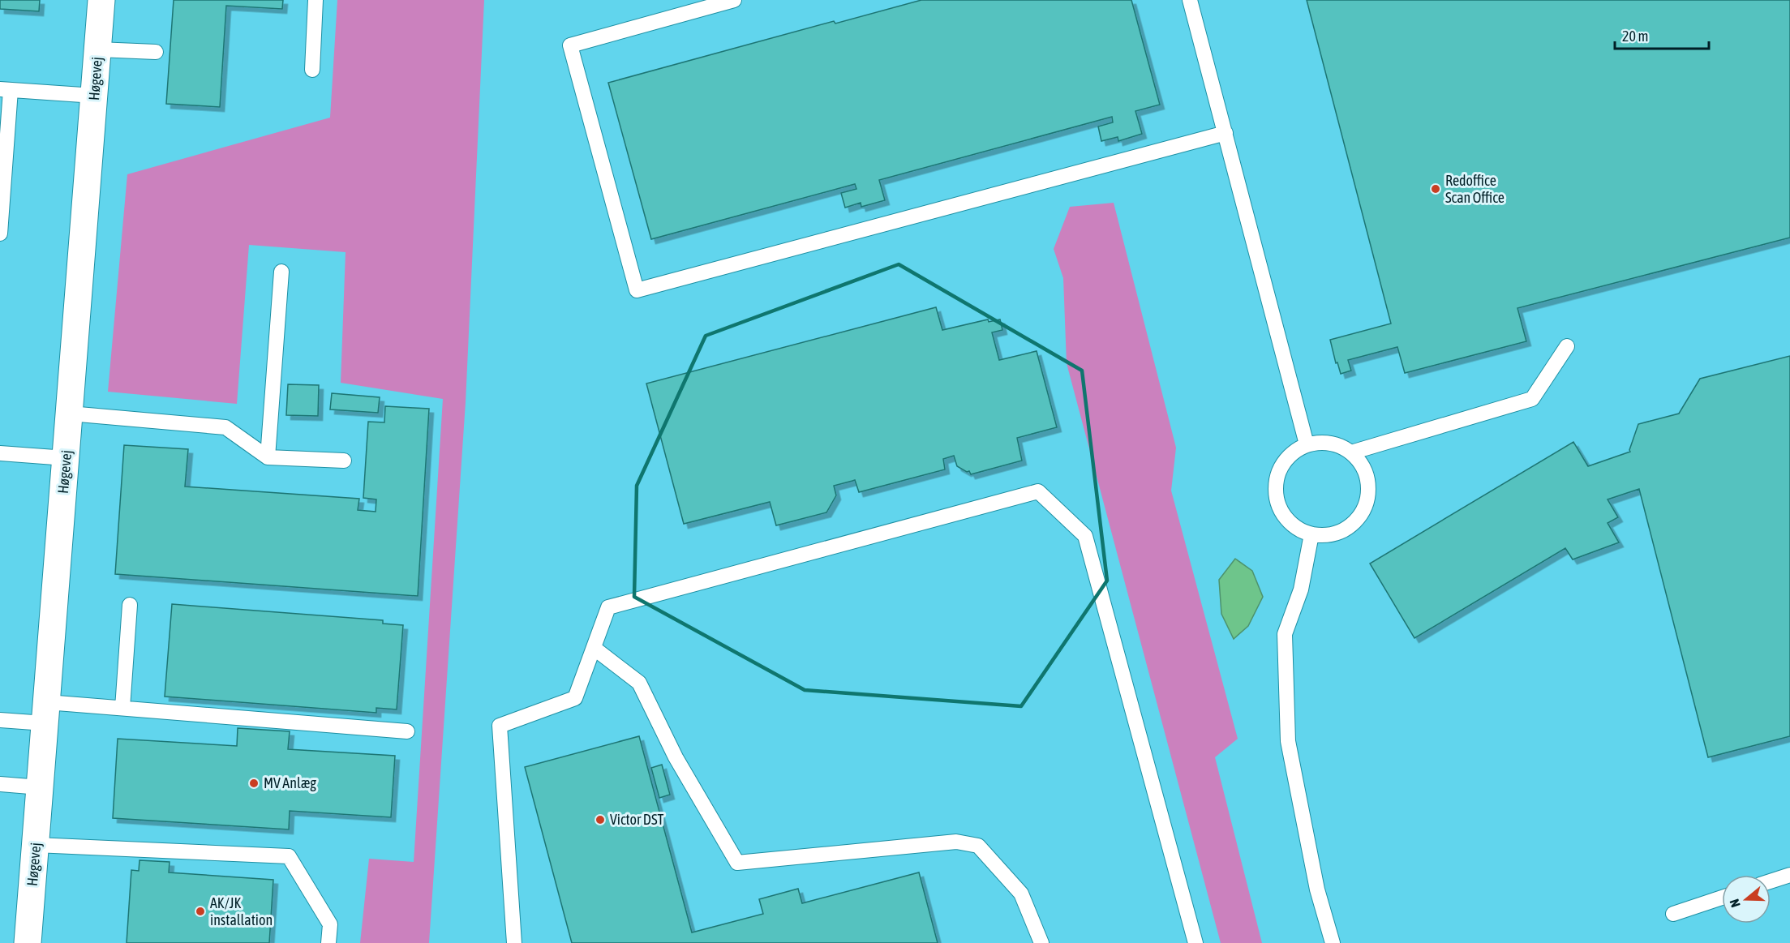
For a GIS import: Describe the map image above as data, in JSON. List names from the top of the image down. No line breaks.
{"streets":{"street":["Høgevej"]},"places":["Redoffice Scan Office","MV Anlæg","Victor DST","AK/JK installation"],"scale_bar":"20 m","north":"left"}
